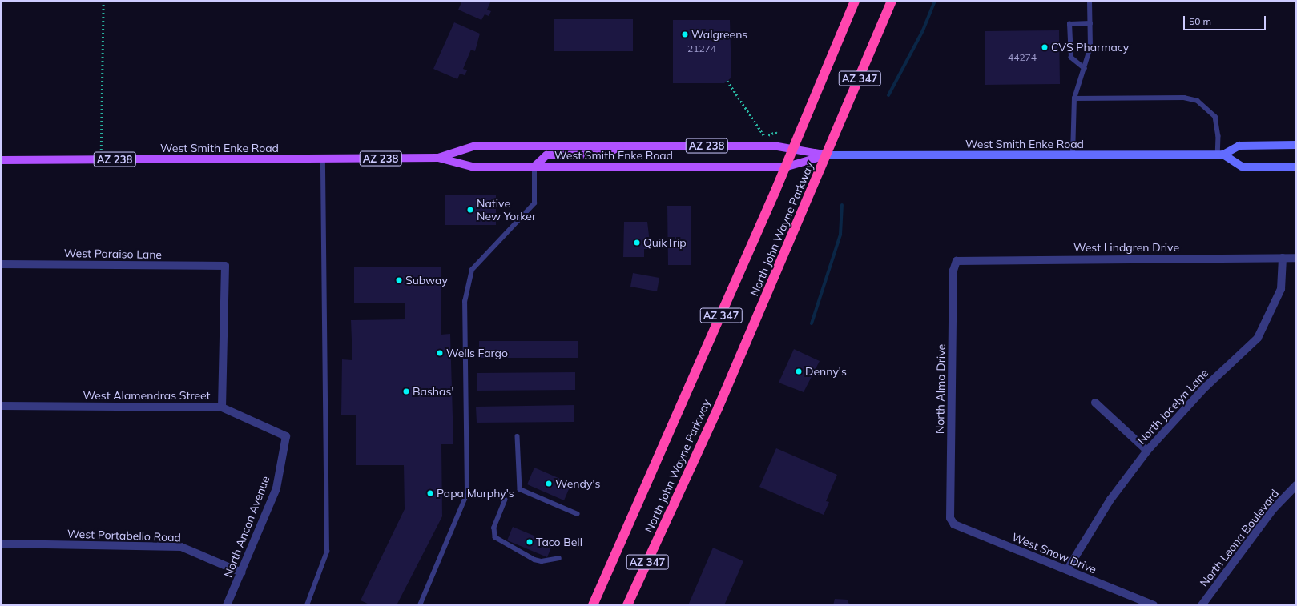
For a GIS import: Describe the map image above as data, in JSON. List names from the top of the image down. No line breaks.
{"streets":{"highway":["AZ 347","North John Wayne Parkway"],"main road":["West Smith Enke Road","AZ 238"],"street":["West Lindgren Drive","West Paraiso Lane","North Alma Drive","West Alamendras Street","North Jocelyn Lane","North Ancon Avenue","West Portabello Road","North Leona Boulevard","West Snow Drive"]},"crossings":[["AZ 347","West Smith Enke Road"],["West Smith Enke Road","North John Wayne Parkway"],["West Lindgren Drive","North Alma Drive"],["West Lindgren Drive","North Jocelyn Lane"],["West Paraiso Lane","West Alamendras Street"],["North Alma Drive","West Snow Drive"],["West Alamendras Street","North Ancon Avenue"],["North Jocelyn Lane","West Snow Drive"],["North Ancon Avenue","West Portabello Road"]],"places":["Walgreens","CVS Pharmacy","Native New Yorker","QuikTrip","Subway","Wells Fargo","Denny's","Bashas'","Wendy's","Papa Murphy's","Taco Bell"],"house_numbers":["21274","44274"],"scale_bar":"50 m"}
